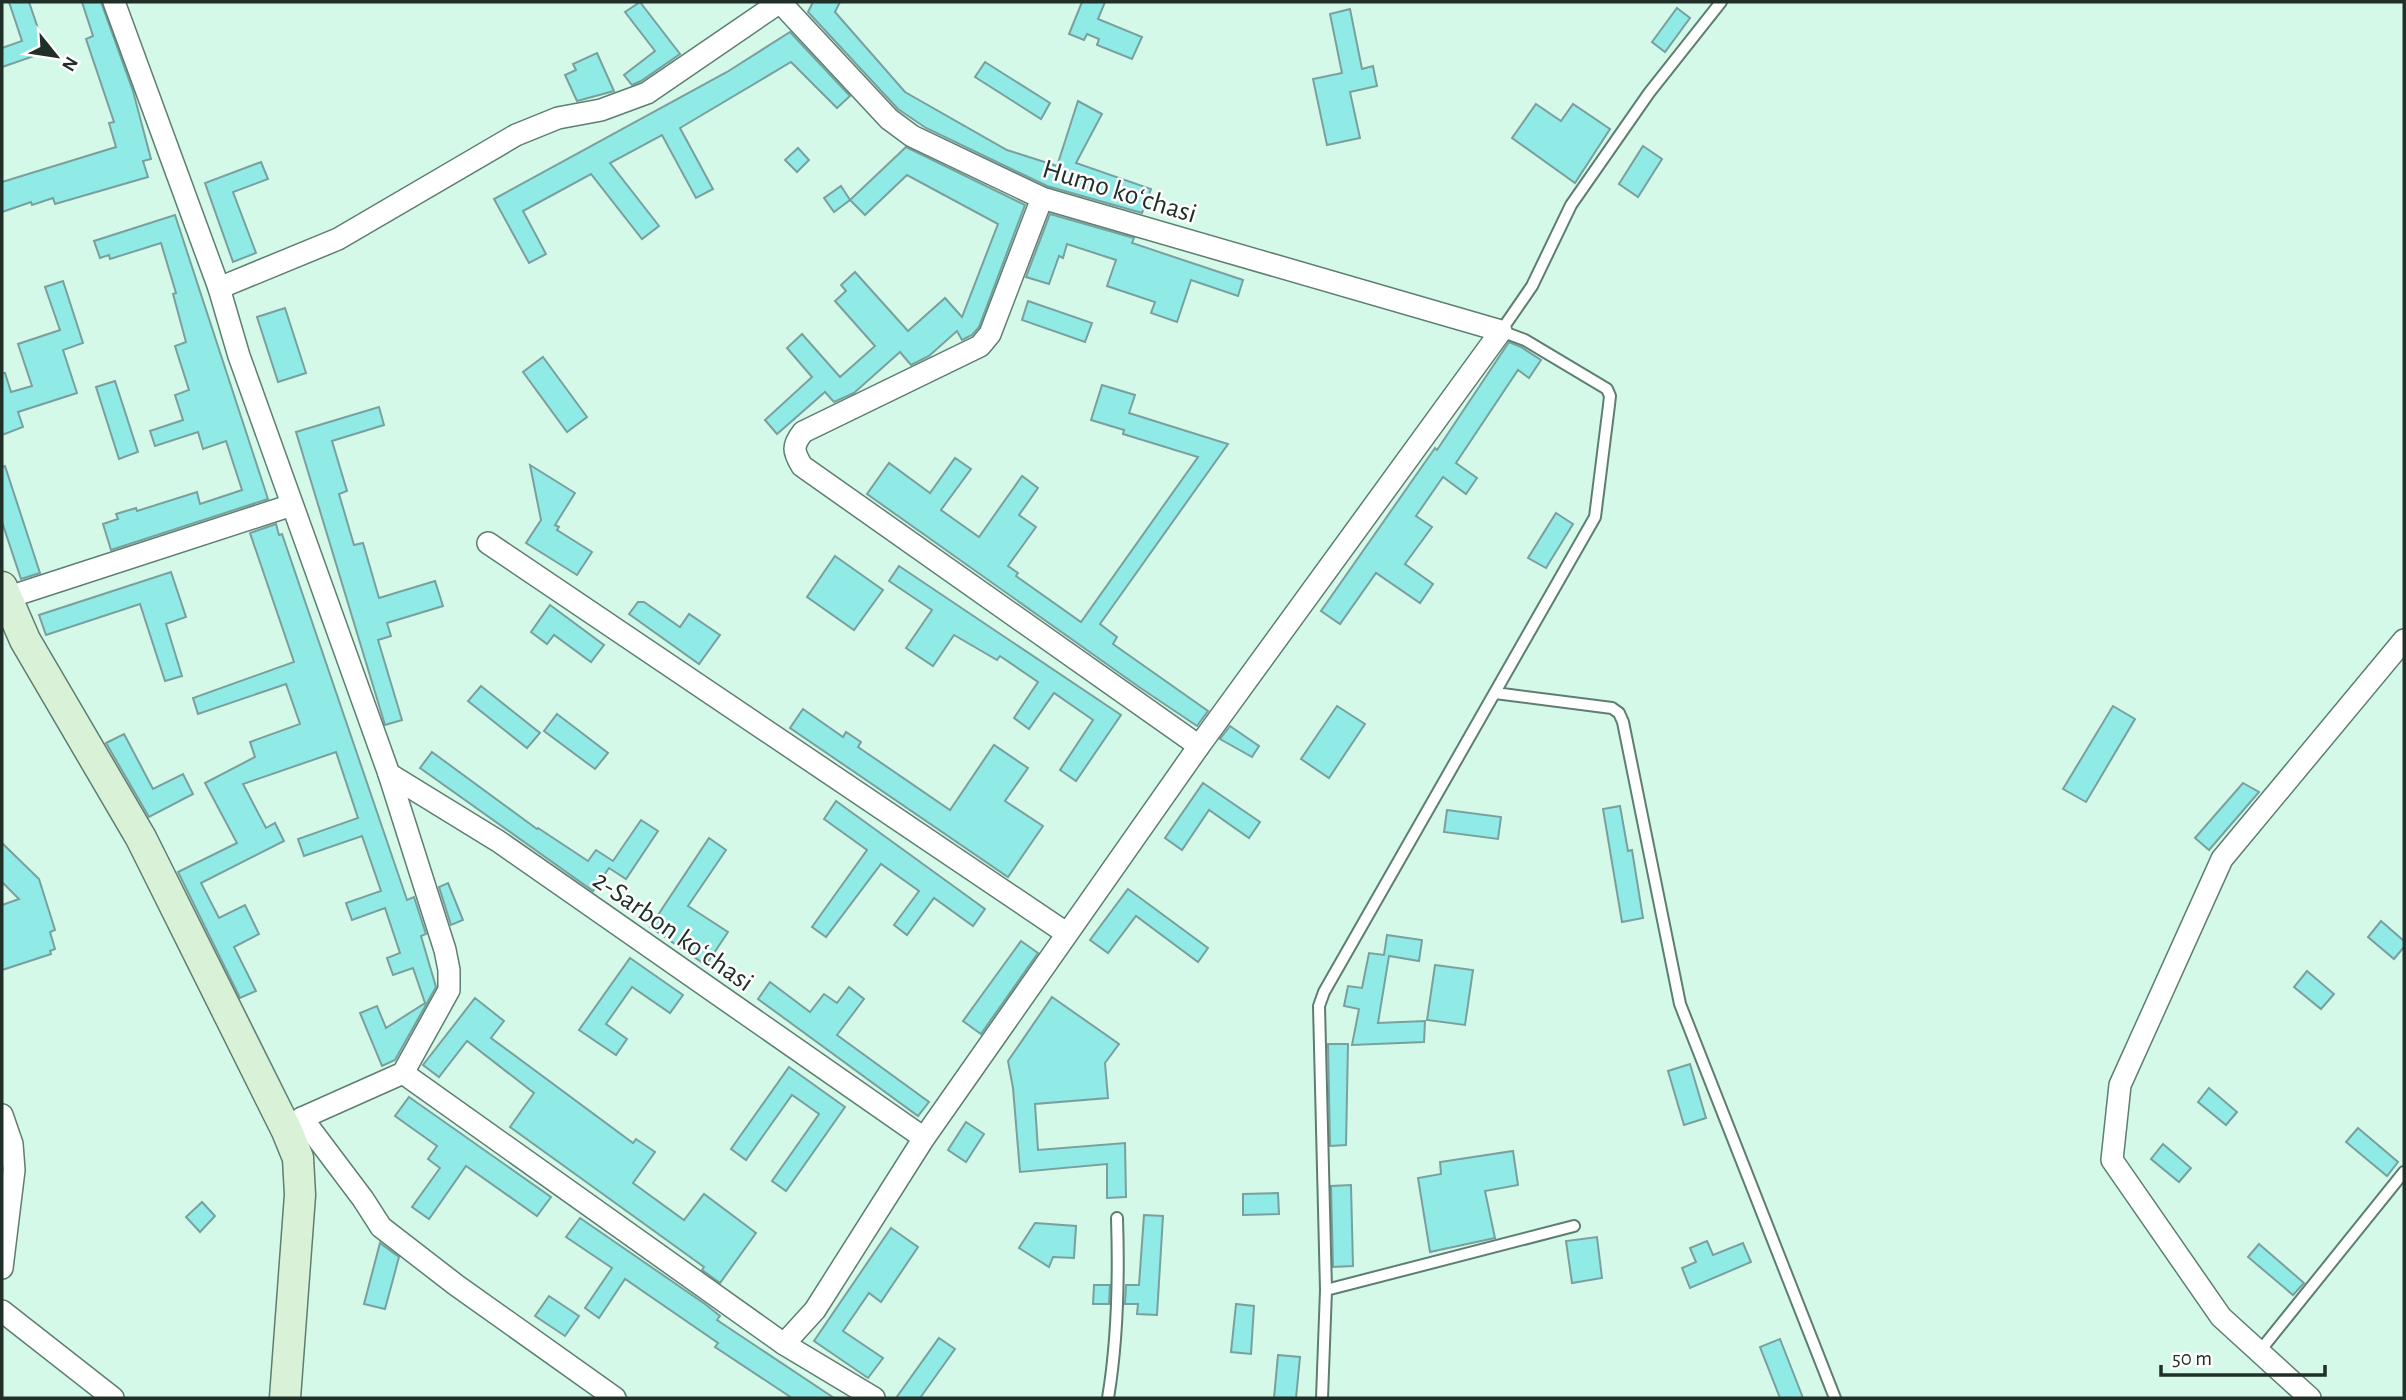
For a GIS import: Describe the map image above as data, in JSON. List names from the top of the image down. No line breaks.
{"streets":{"street":["Humo koʻchasi","2-Sarbon koʻchasi"]},"scale_bar":"50 m","north":"bottom right"}
